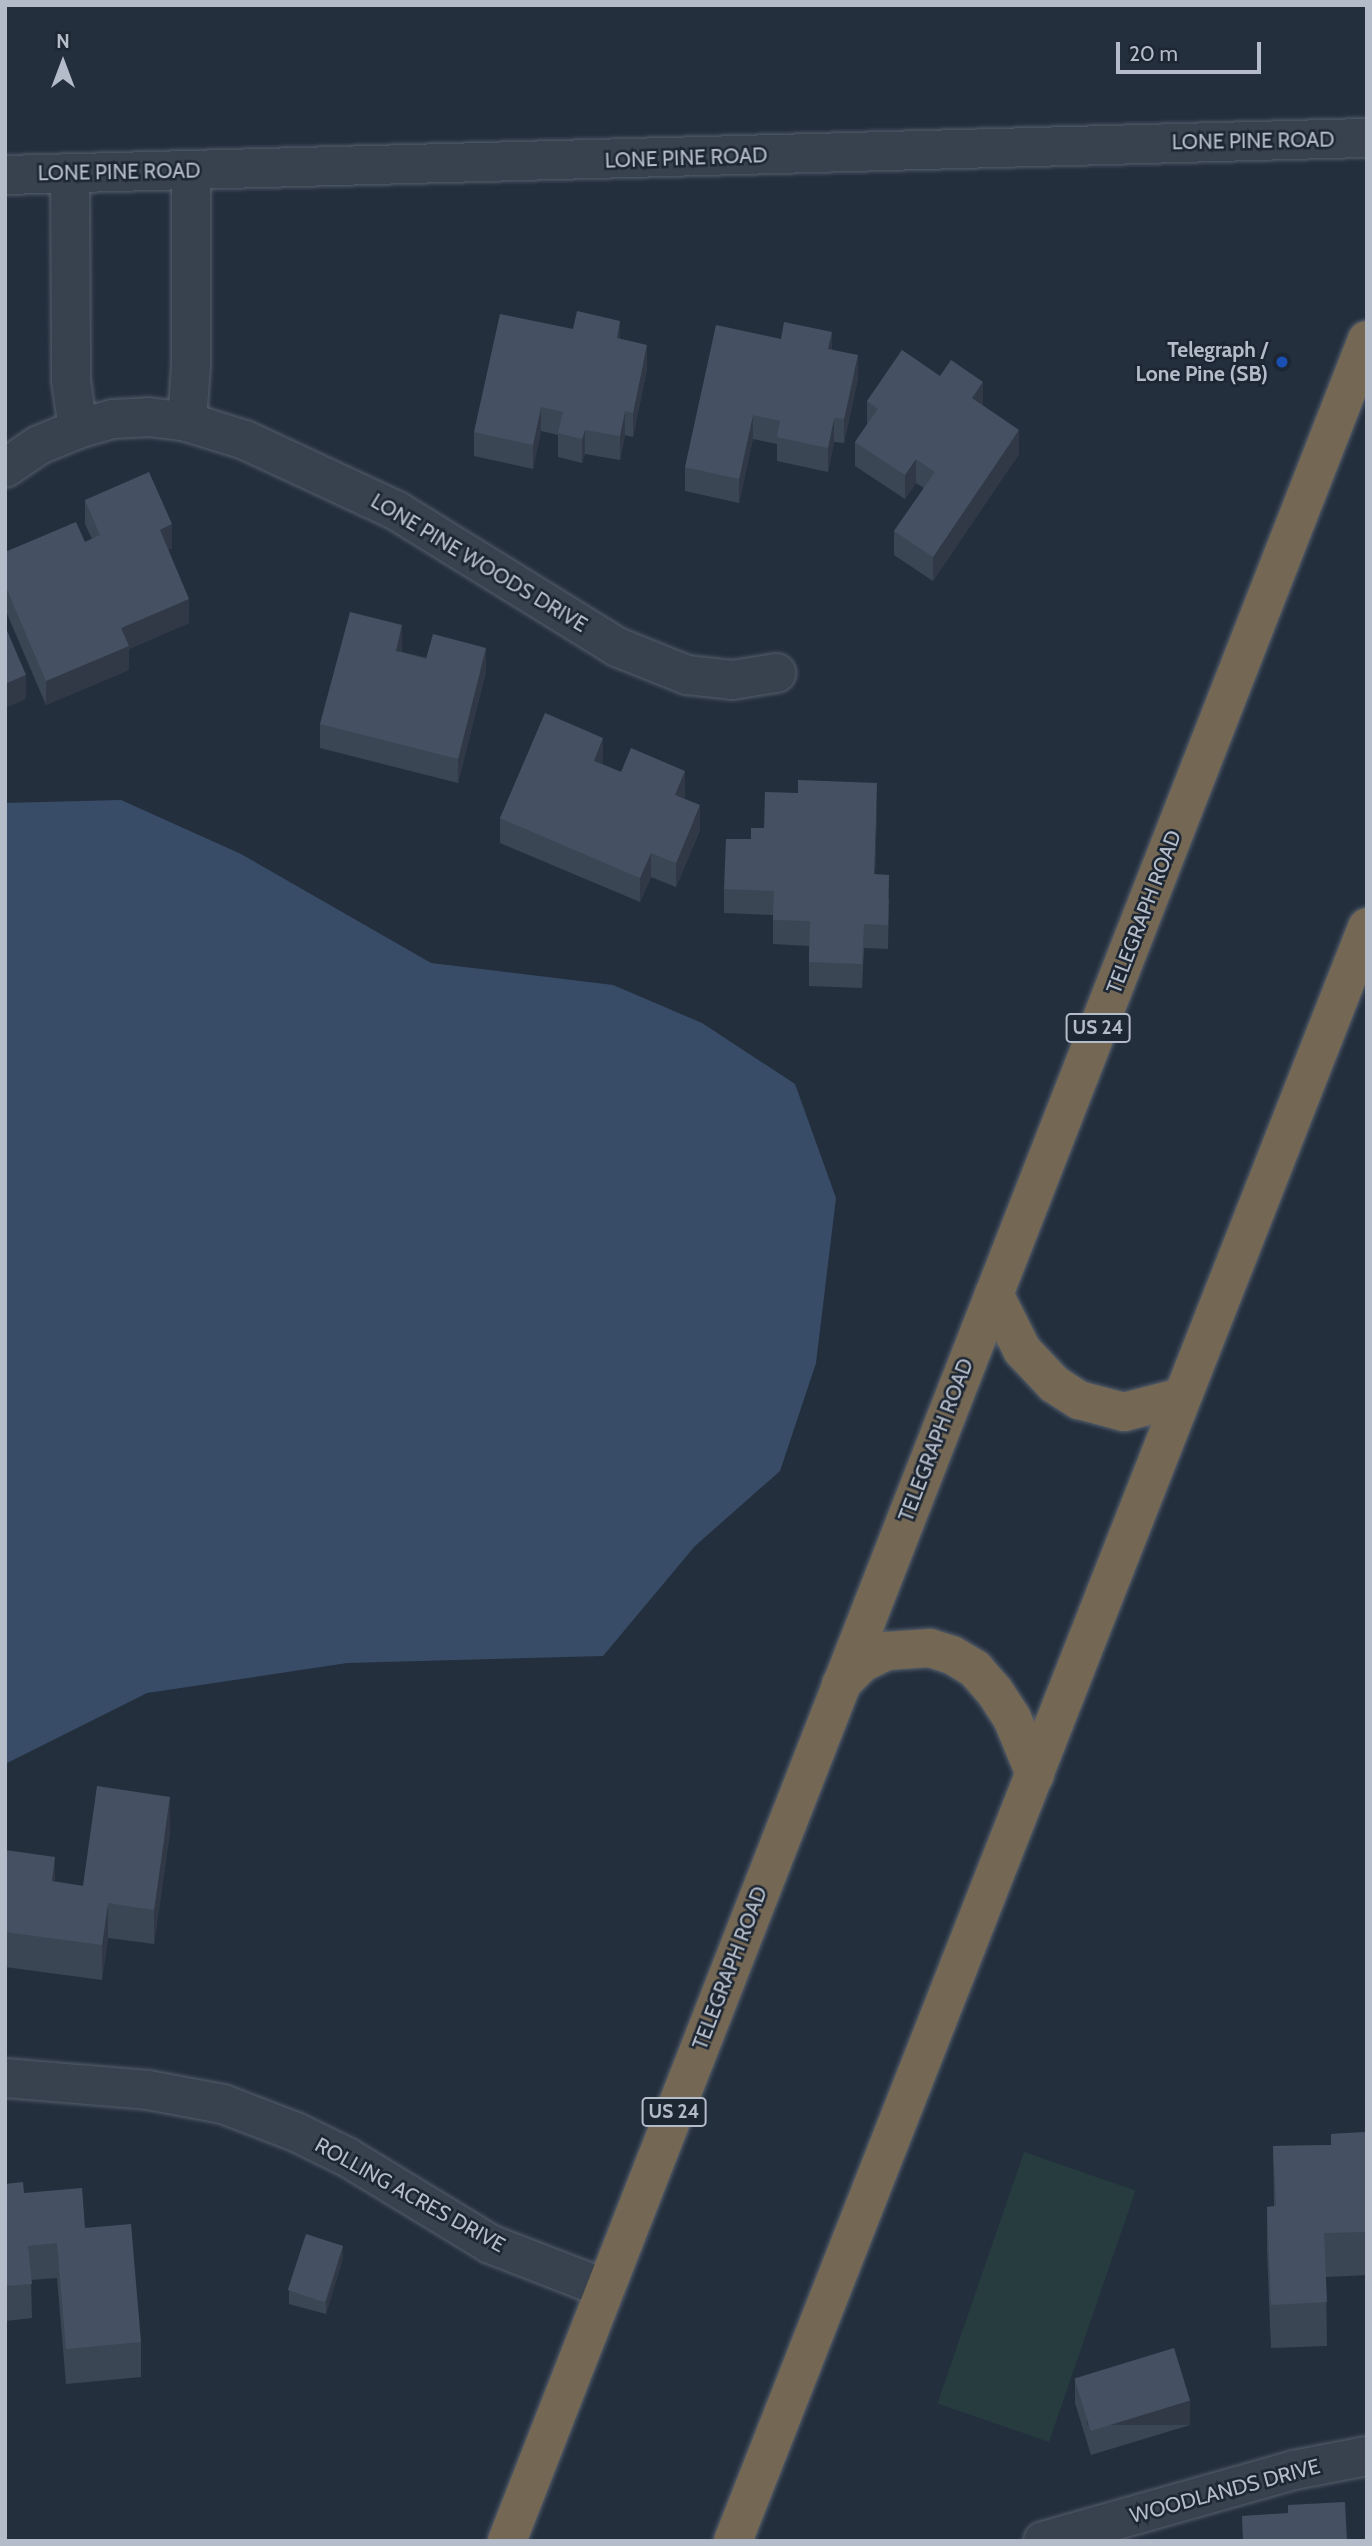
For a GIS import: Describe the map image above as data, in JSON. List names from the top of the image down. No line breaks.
{"streets":{"highway":["TELEGRAPH ROAD","US 24"],"street":["LONE PINE ROAD","LONE PINE WOODS DRIVE","ROLLING ACRES DRIVE","WOODLANDS DRIVE"]},"crossings":[["TELEGRAPH ROAD","ROLLING ACRES DRIVE"]],"places":["Telegraph / Lone Pine (SB)"],"scale_bar":"20 m","north":"top"}
